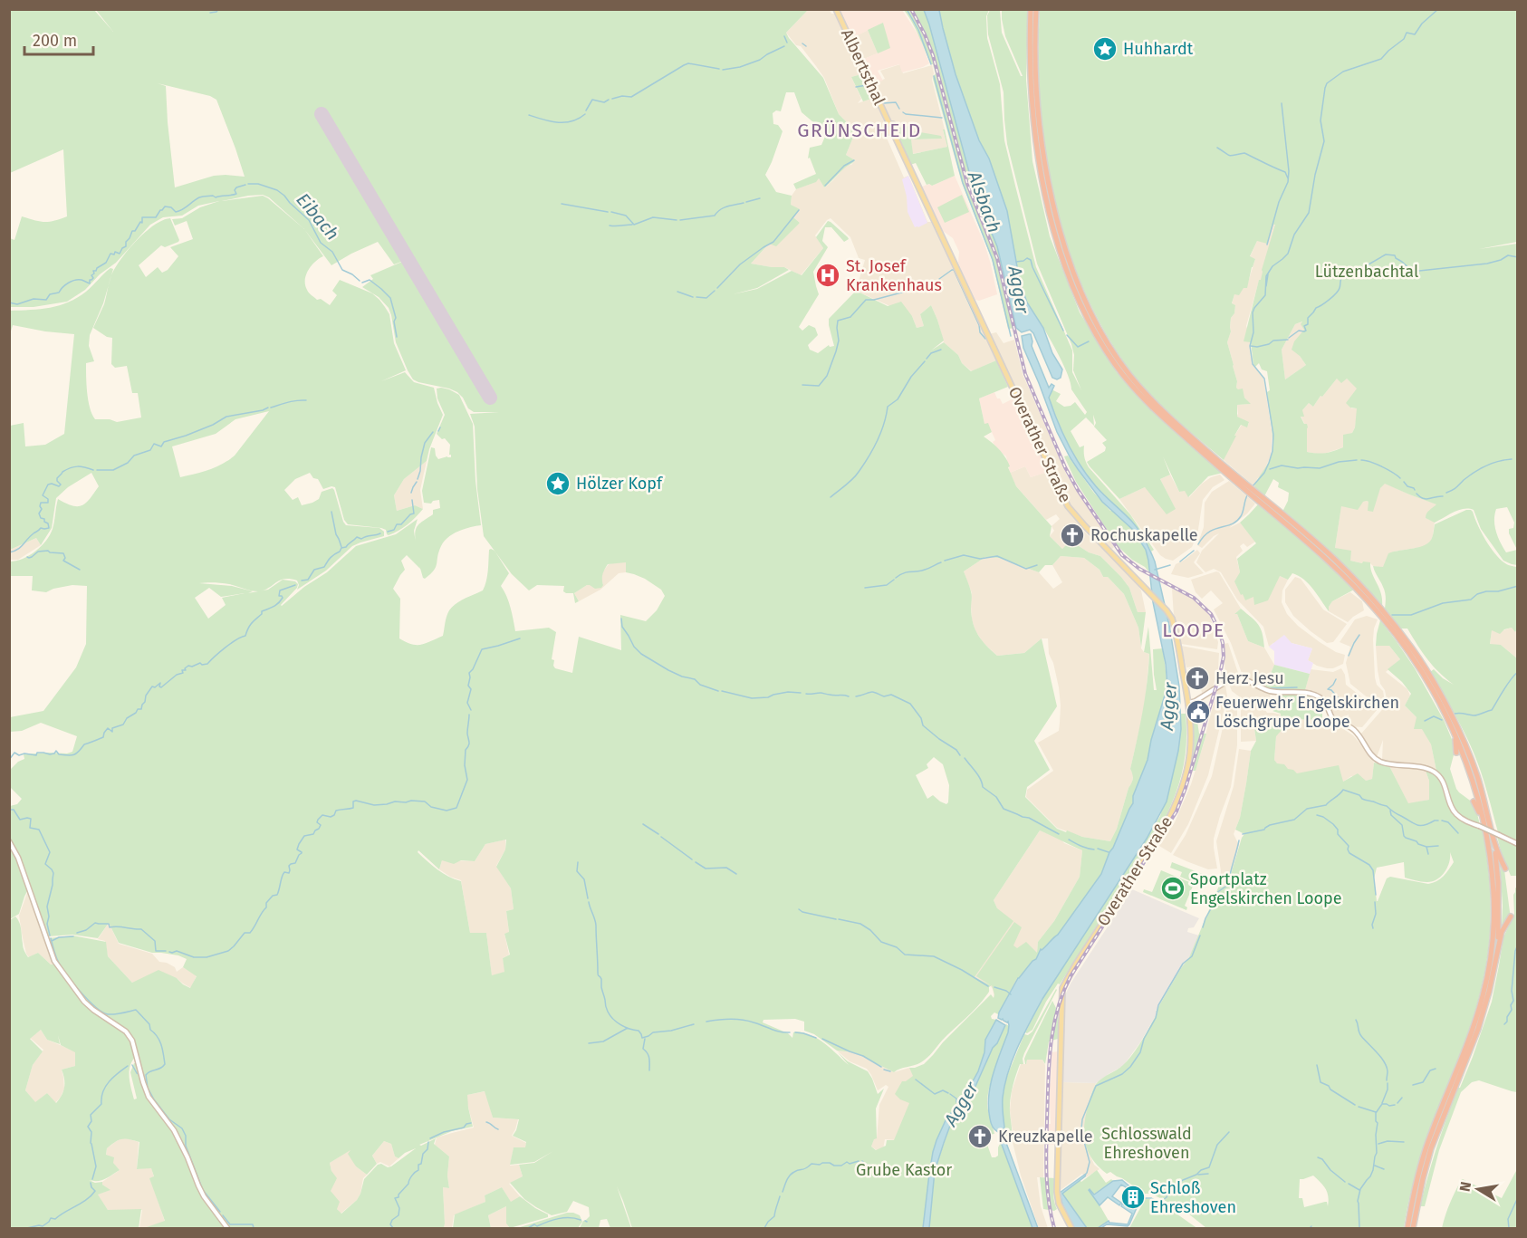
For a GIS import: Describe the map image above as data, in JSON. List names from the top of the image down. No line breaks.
{"streets":{"main road":["Albertsthal","Overather Straße"]},"crossings":[["Albertsthal","Overather Straße"]],"districts":["GRÜNSCHEID","LOOPE"],"water":["Alsbach","Eibach","Agger"],"parks":["Lützenbachtal","Schlosswald Ehreshoven","Grube Kastor"],"places":{"place":["Huhhardt","Hölzer Kopf"],"hospital":["St. Josef Krankenhaus"],"church":["Rochuskapelle","Herz Jesu","Kreuzkapelle"],"public building":["Feuerwehr Engelskirchen Löschgrupe Loope"],"sports":["Sportplatz Engelskirchen Loope"],"building":["Schloß Ehreshoven"]},"scale_bar":"200 m","north":"left"}
